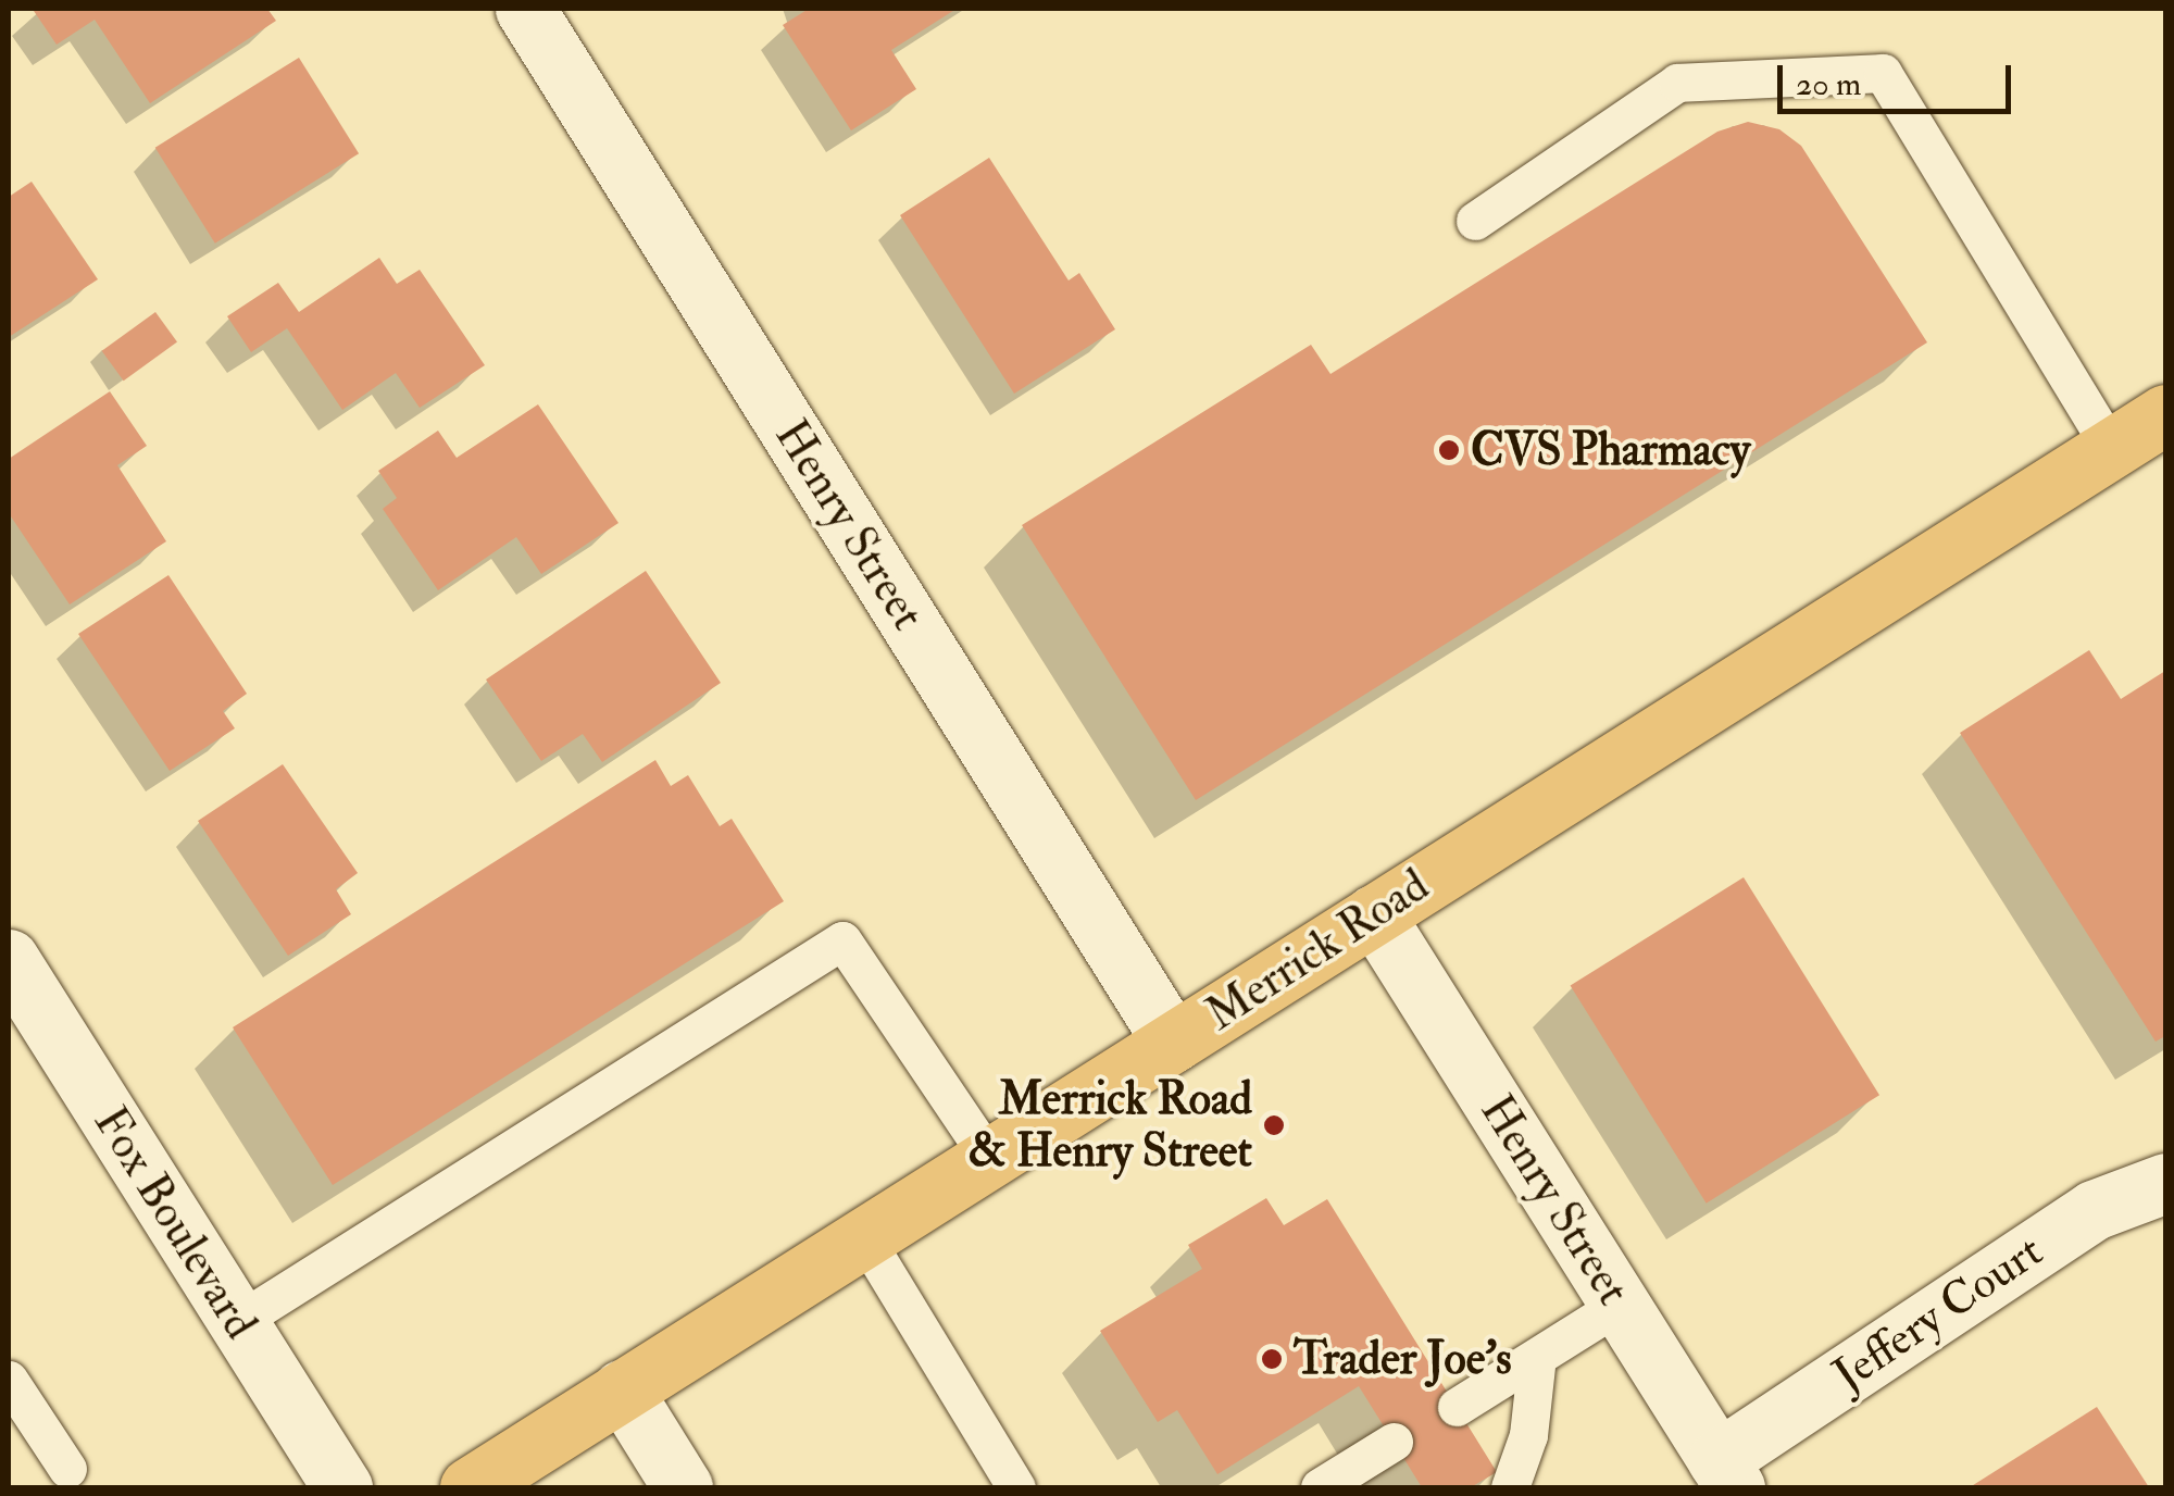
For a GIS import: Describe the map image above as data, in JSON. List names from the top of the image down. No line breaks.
{"streets":{"main road":["Merrick Road"],"street":["Henry Street","Fox Boulevard","Jeffery Court"]},"crossings":[["Henry Street","Merrick Road"],["Henry Street","Jeffery Court"]],"places":["CVS Pharmacy","Merrick Road & Henry Street","Trader Joe's"],"scale_bar":"20 m"}
